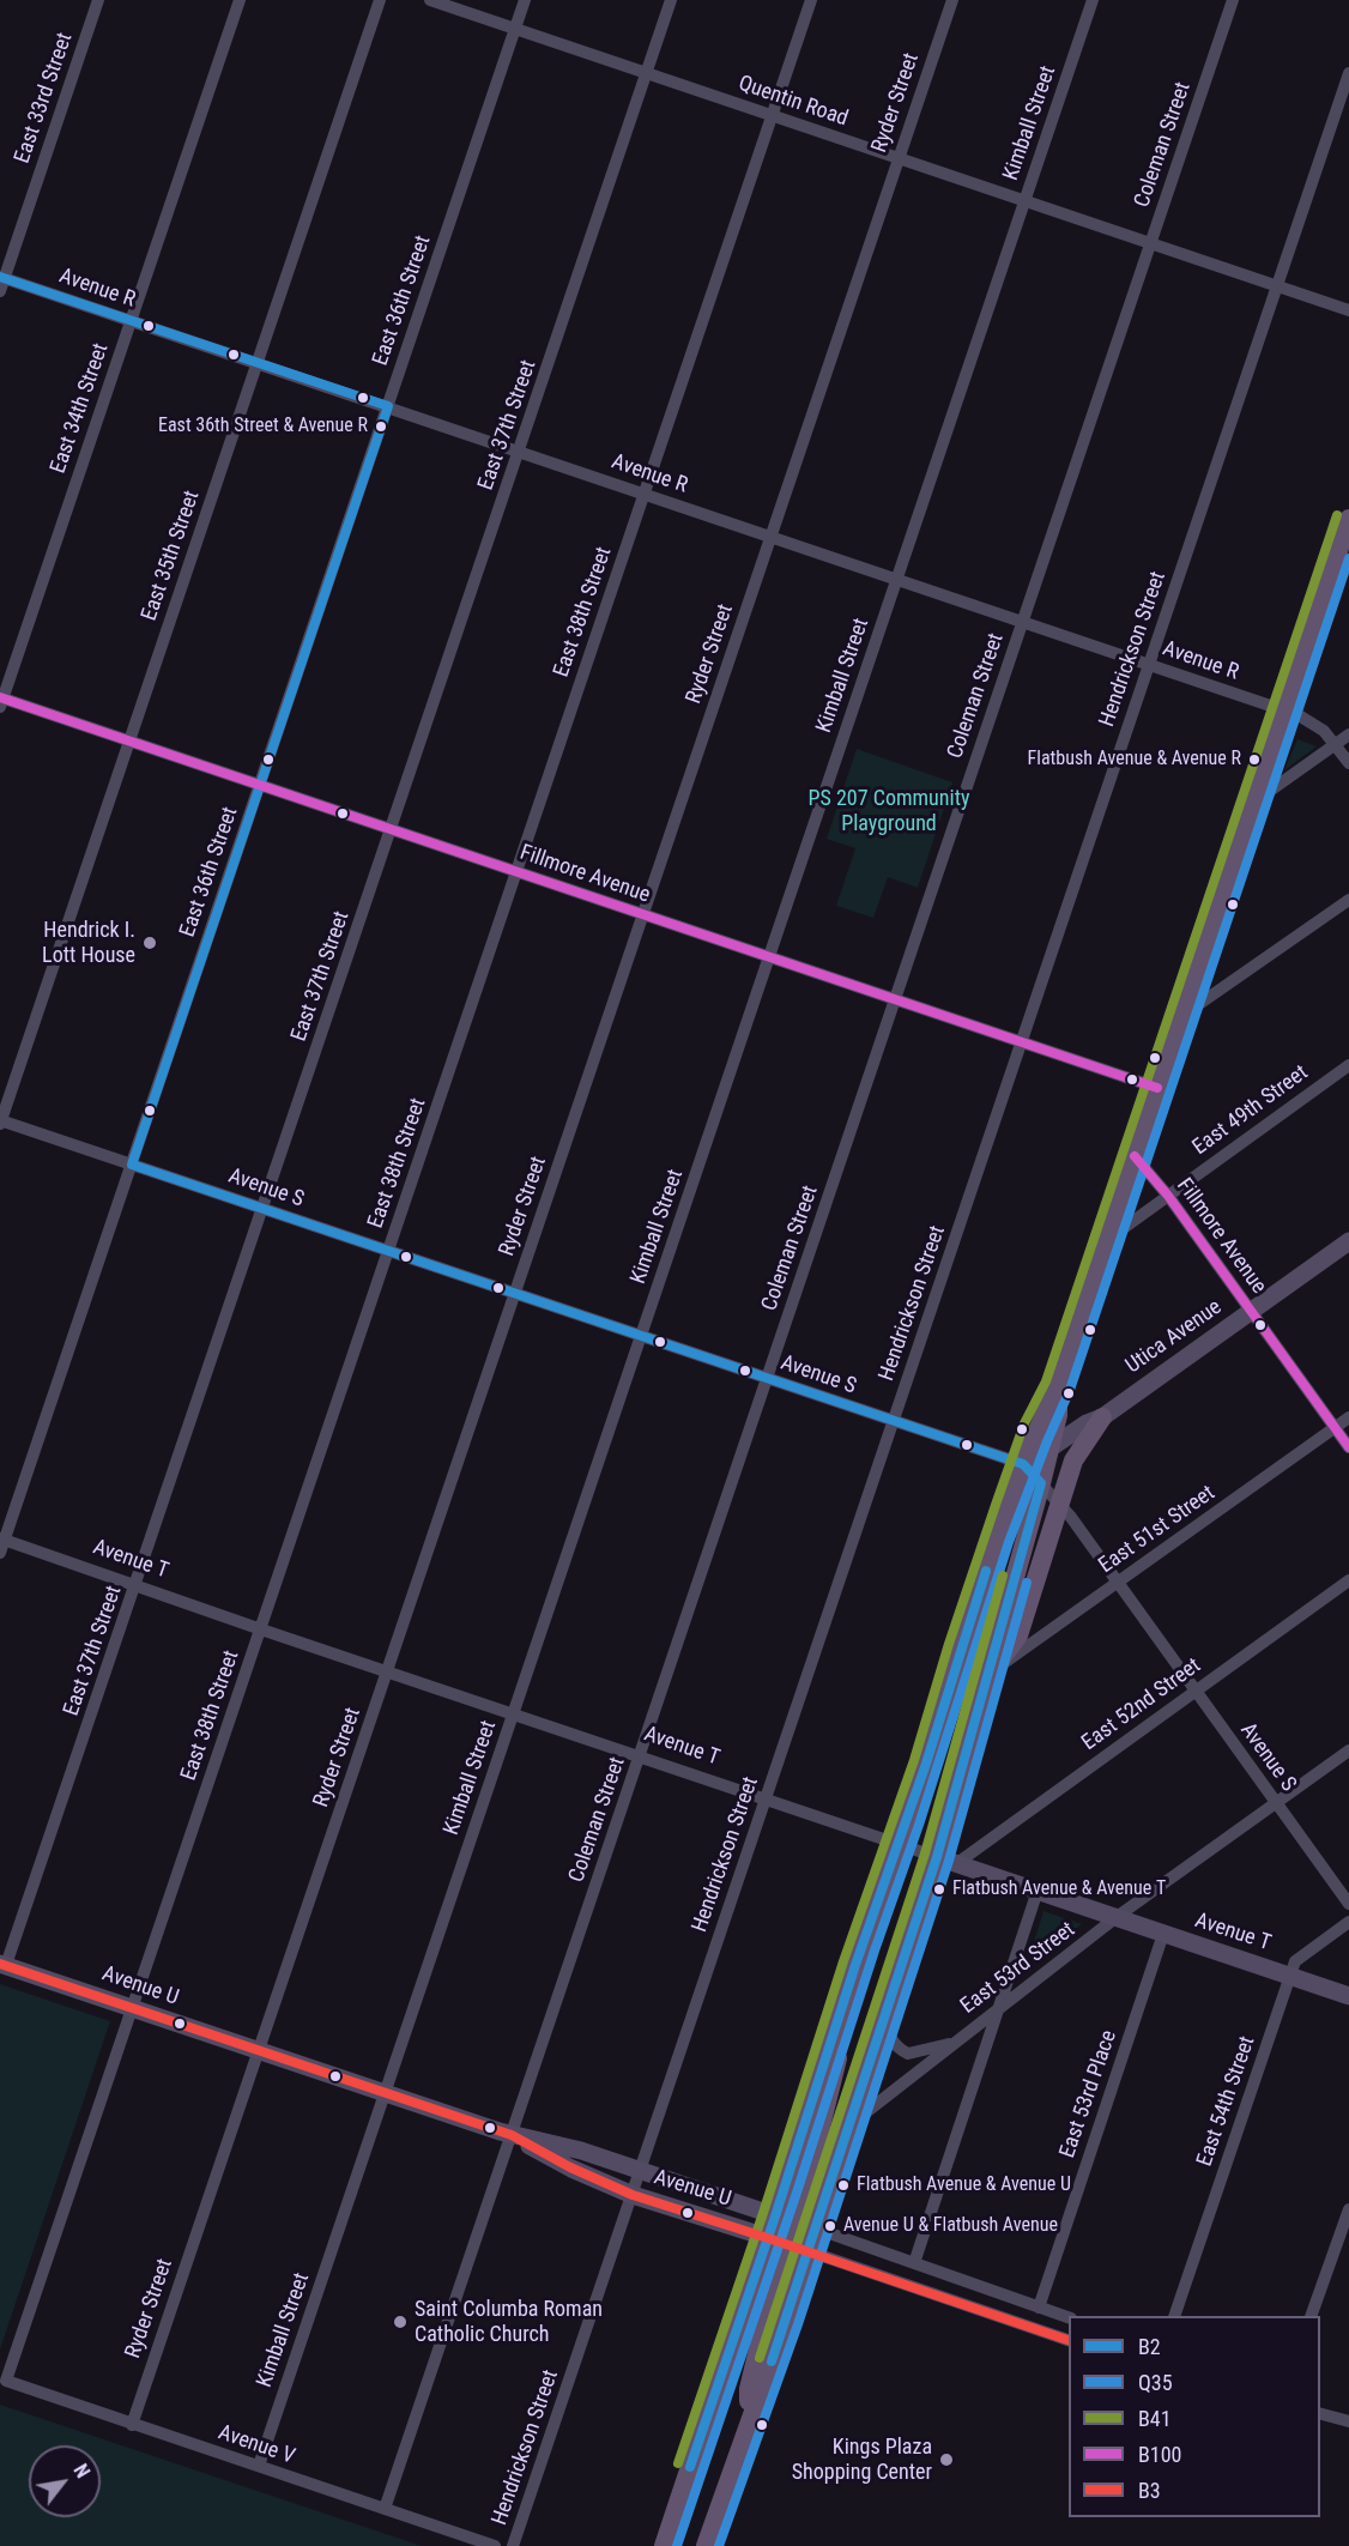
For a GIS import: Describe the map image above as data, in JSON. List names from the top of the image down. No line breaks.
{"streets":{"main road":["Utica Avenue","Avenue T","Avenue U"],"street":["East 33rd Street","Quentin Road","Ryder Street","Kimball Street","Coleman Street","Avenue R","East 36th Street","East 34th Street","East 37th Street","East 35th Street","East 38th Street","Hendrickson Street","Fillmore Avenue","East 49th Street","Avenue S","East 51st Street","East 52nd Street","East 53rd Street","East 53rd Place","East 54th Street","Avenue V"]},"crossings":[["East 33rd Street","Avenue R"],["Quentin Road","Ryder Street"],["Quentin Road","Kimball Street"],["Quentin Road","Coleman Street"],["Quentin Road","East 36th Street"],["Quentin Road","East 37th Street"],["Quentin Road","East 38th Street"],["Quentin Road","Hendrickson Street"],["Ryder Street","Avenue R"],["Ryder Street","Fillmore Avenue"],["Ryder Street","Avenue S"],["Ryder Street","Avenue T"],["Ryder Street","Avenue U"],["Ryder Street","Avenue V"],["Kimball Street","Avenue R"],["Kimball Street","Fillmore Avenue"],["Kimball Street","Avenue S"],["Kimball Street","Avenue T"],["Kimball Street","Avenue U"],["Kimball Street","Avenue V"],["Coleman Street","Avenue R"],["Coleman Street","Fillmore Avenue"],["Coleman Street","Avenue S"],["Coleman Street","Avenue T"],["Coleman Street","Avenue U"],["Coleman Street","Avenue V"],["Avenue R","East 36th Street"],["Avenue R","East 34th Street"],["Avenue R","East 37th Street"],["Avenue R","East 35th Street"],["Avenue R","East 38th Street"],["Avenue R","Hendrickson Street"],["East 36th Street","Fillmore Avenue"],["East 36th Street","Avenue S"],["East 36th Street","Avenue T"],["East 34th Street","Fillmore Avenue"],["East 37th Street","Fillmore Avenue"],["East 37th Street","Avenue S"],["East 37th Street","Avenue T"],["East 37th Street","Avenue U"],["East 35th Street","Fillmore Avenue"],["East 35th Street","Avenue S"],["East 38th Street","Fillmore Avenue"],["East 38th Street","Avenue S"],["East 38th Street","Avenue T"],["East 38th Street","Avenue U"],["East 38th Street","Avenue V"],["Hendrickson Street","Fillmore Avenue"],["Hendrickson Street","Avenue S"],["Hendrickson Street","Avenue T"],["Hendrickson Street","Avenue U"],["Fillmore Avenue","East 49th Street"],["Fillmore Avenue","Utica Avenue"],["Fillmore Avenue","East 51st Street"],["Avenue S","Utica Avenue"],["Avenue S","East 51st Street"],["Avenue S","East 52nd Street"],["Avenue S","East 53rd Street"],["Avenue T","East 52nd Street"],["Avenue T","East 53rd Street"],["Avenue T","East 53rd Place"],["Avenue T","East 54th Street"],["Avenue U","East 53rd Place"]],"parks":["PS 207 Community Playground"],"places":["East 36th Street & Avenue R","Flatbush Avenue & Avenue R","Hendrick I. Lott House","Flatbush Avenue & Avenue T","Flatbush Avenue & Avenue U","Avenue U & Flatbush Avenue","Saint Columba Roman Catholic Church","Kings Plaza Shopping Center"],"lines":["transit line B2","transit line B41","transit line Q35","transit line B100","transit line B3"],"legend":["B2","Q35","B41","B100","B3"],"north":"top right"}
